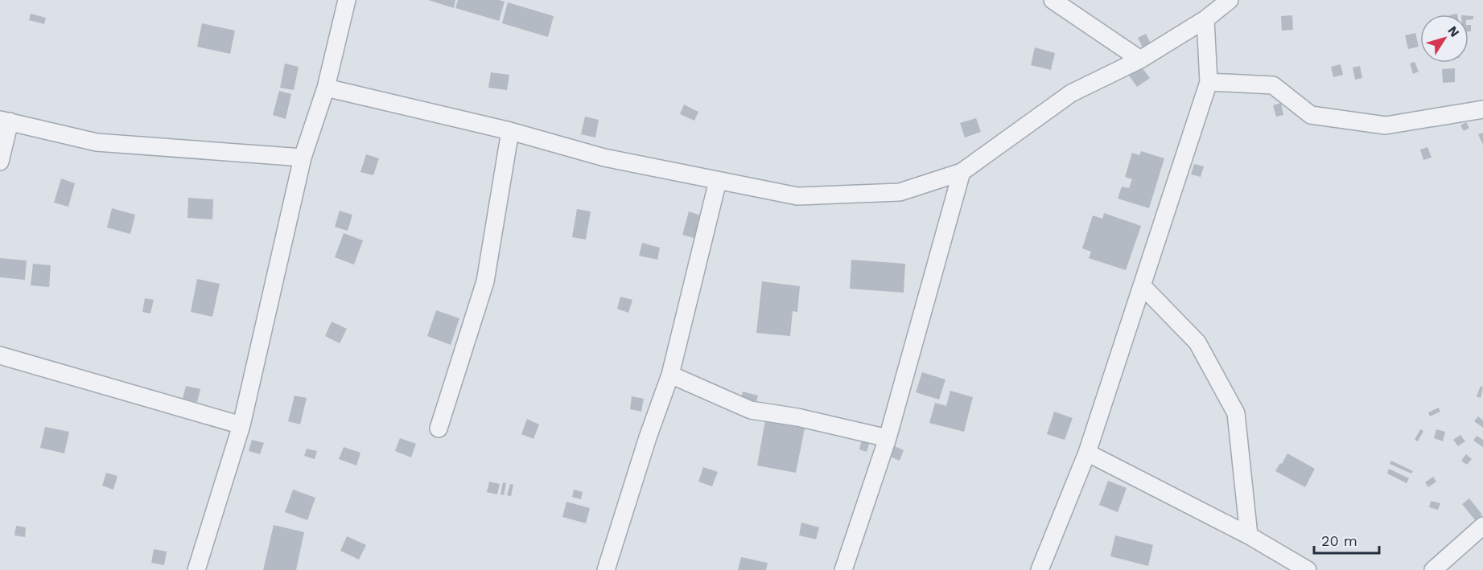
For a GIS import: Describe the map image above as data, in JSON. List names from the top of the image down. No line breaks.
{"scale_bar":"20 m","north":"top right"}
